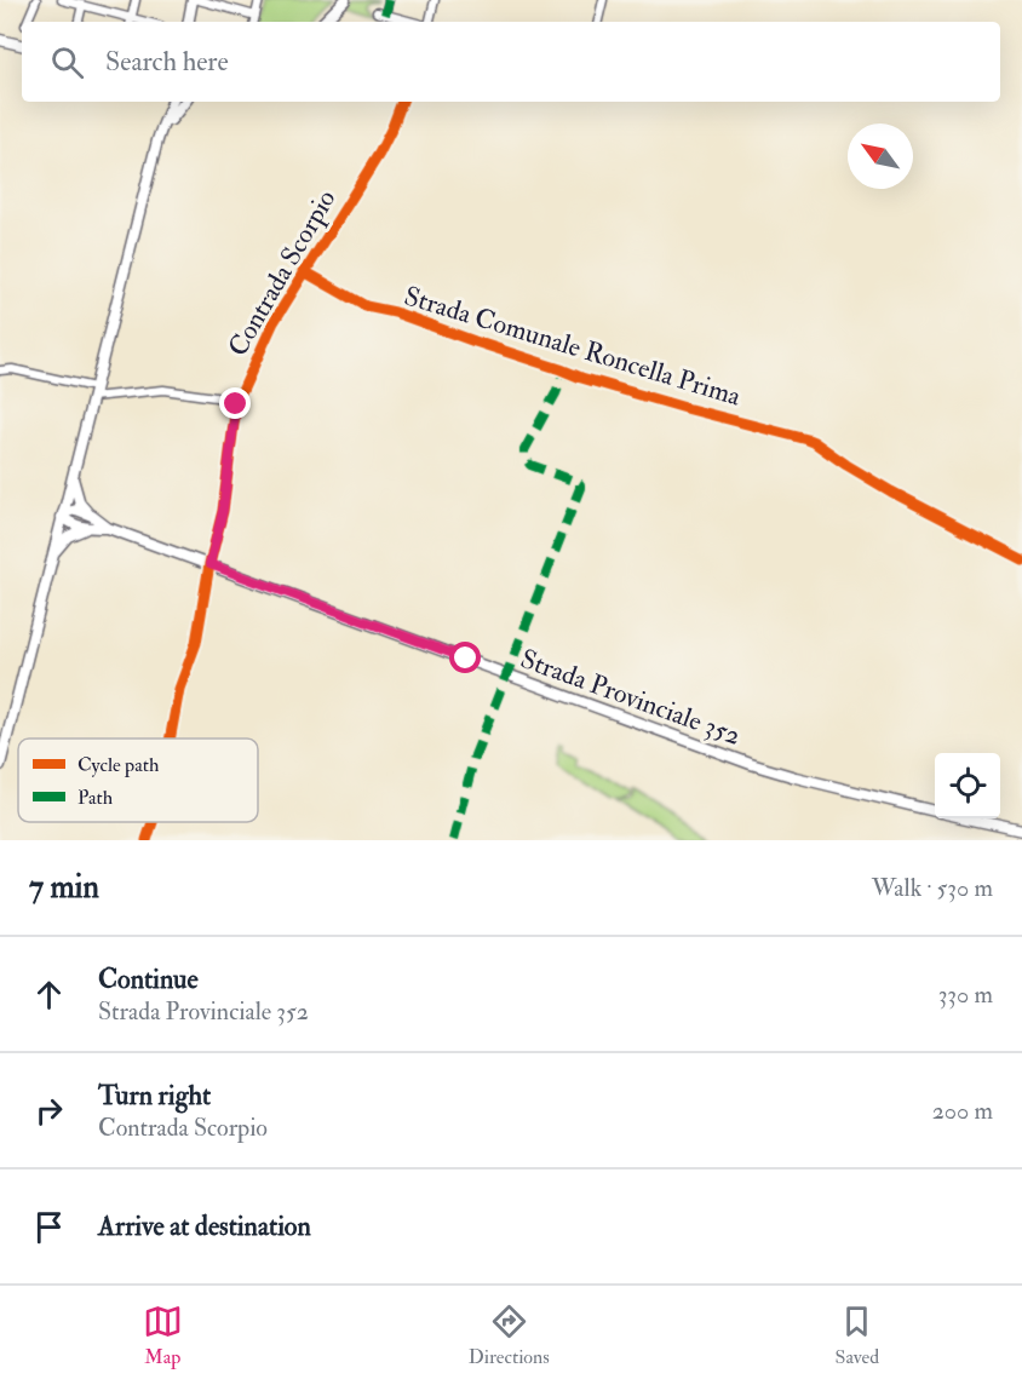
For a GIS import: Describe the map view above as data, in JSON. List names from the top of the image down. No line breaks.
{"streets":{"main road":["Strada Provinciale 352"],"street":["Contrada Scorpio","Strada Comunale Roncella Prima"]},"crossings":[["Contrada Scorpio","Strada Comunale Roncella Prima"],["Contrada Scorpio","Strada Provinciale 352"]],"legend":["Cycle path","Path"],"north":"top left","page":{"search":"Search here","heading":["7 min","Walk · 530 m"],"list":[["Continue","Strada Provinciale 352","330 m"],["Turn right","Contrada Scorpio","200 m"],"Arrive at destination"],"nav":["Map","Directions","Saved"]}}
